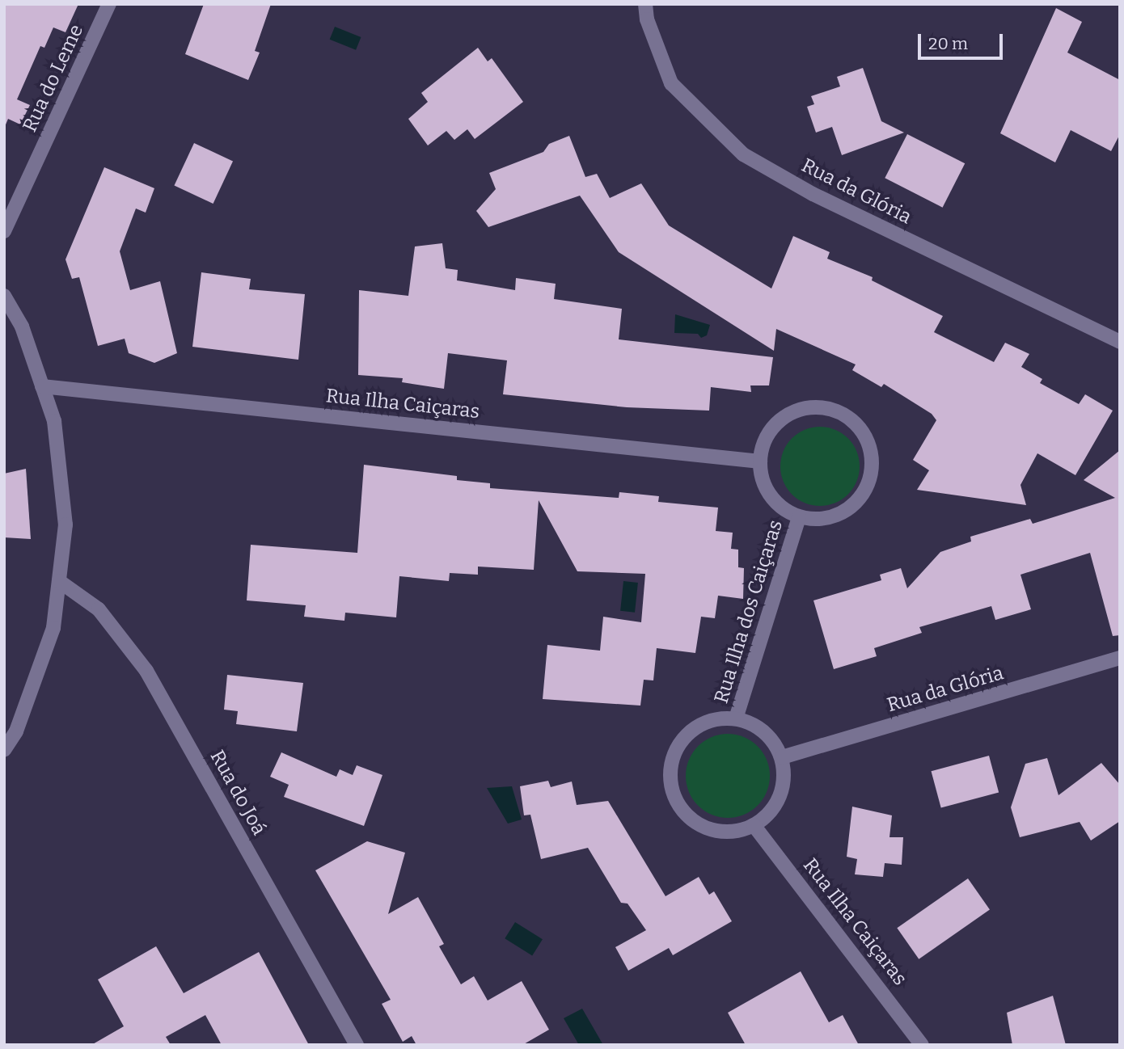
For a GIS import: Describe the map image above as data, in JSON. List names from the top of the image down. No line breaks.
{"streets":{"street":["Rua do Leme","Rua da Glória","Rua Ilha Caiçaras","Rua Ilha dos Caiçaras","Rua do Joá"]},"crossings":[["Rua da Glória","Rua Ilha Caiçaras"],["Rua da Glória","Rua Ilha dos Caiçaras"],["Rua Ilha Caiçaras","Rua Ilha dos Caiçaras"]],"scale_bar":"20 m"}
